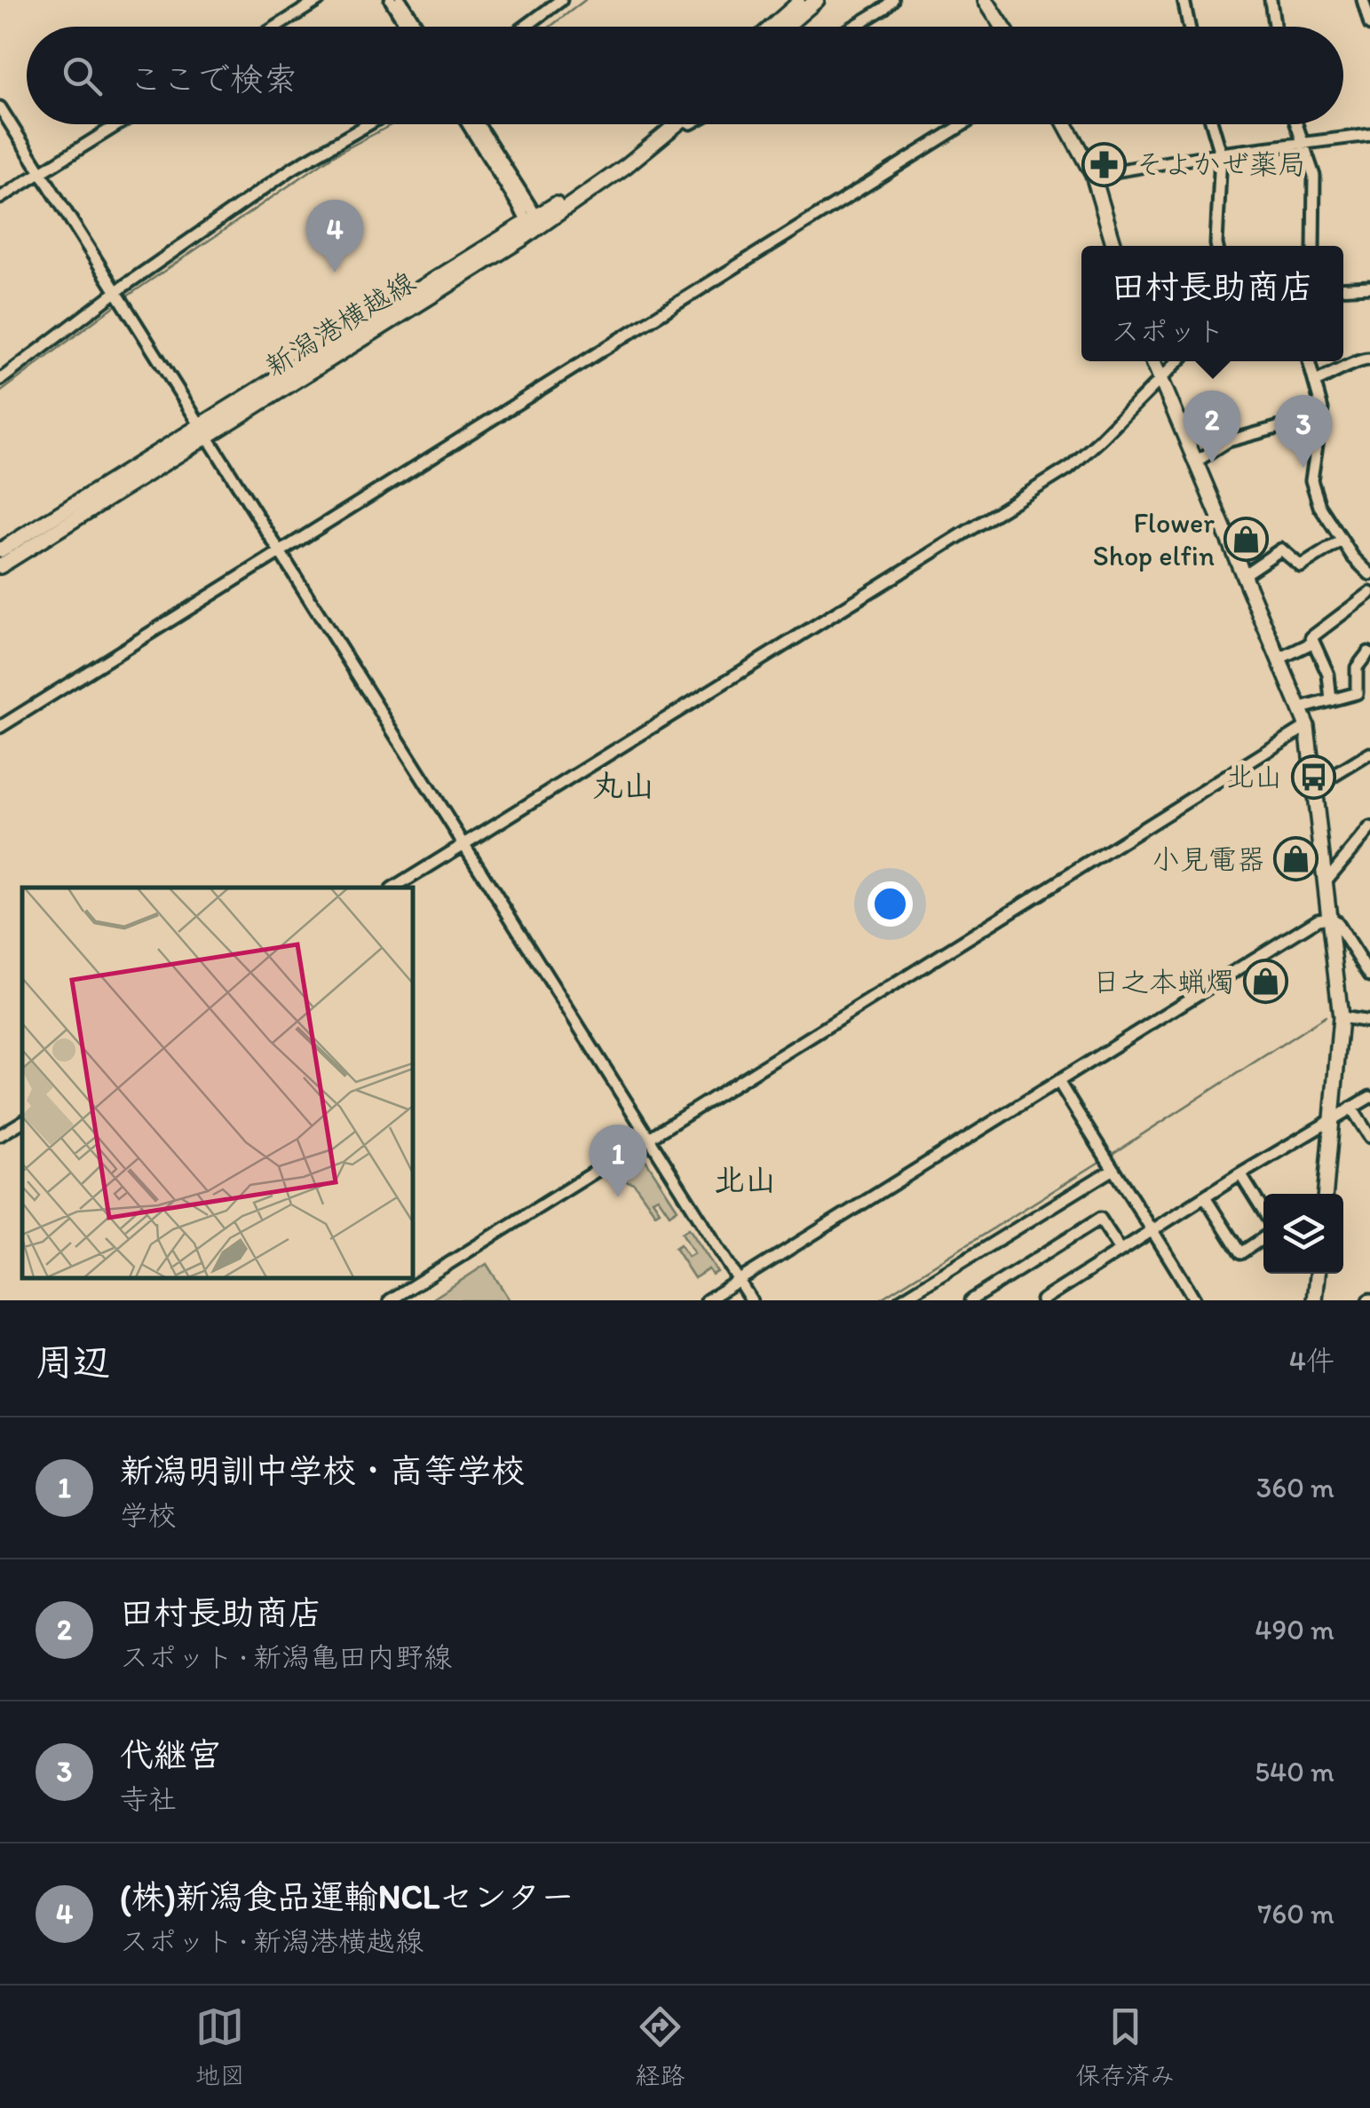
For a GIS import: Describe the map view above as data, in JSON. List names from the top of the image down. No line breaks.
{"streets":{"main road":["新潟港横越線"]},"districts":["丸山","北山"],"places":{"pharmacy":["そよかぜ薬局"],"shop":["Flower Shop elfin","小見電器","日之本蝋燭"],"bus stop":["北山"]},"page":{"search":"ここで検索","pins":["4","2","3","1"],"popup":["田村長助商店","スポット"],"heading":["周辺","4件"],"list":[{"mark":"1","name":"新潟明訓中学校・高等学校","note":"学校","value":"360 m"},{"mark":"2","name":"田村長助商店","note":"スポット · 新潟亀田内野線","value":"490 m"},{"mark":"3","name":"代継宮","note":"寺社","value":"540 m"},{"mark":"4","name":"(株)新潟食品運輸NCLセンター","note":"スポット · 新潟港横越線","value":"760 m"}],"nav":["地図","経路","保存済み"]}}
